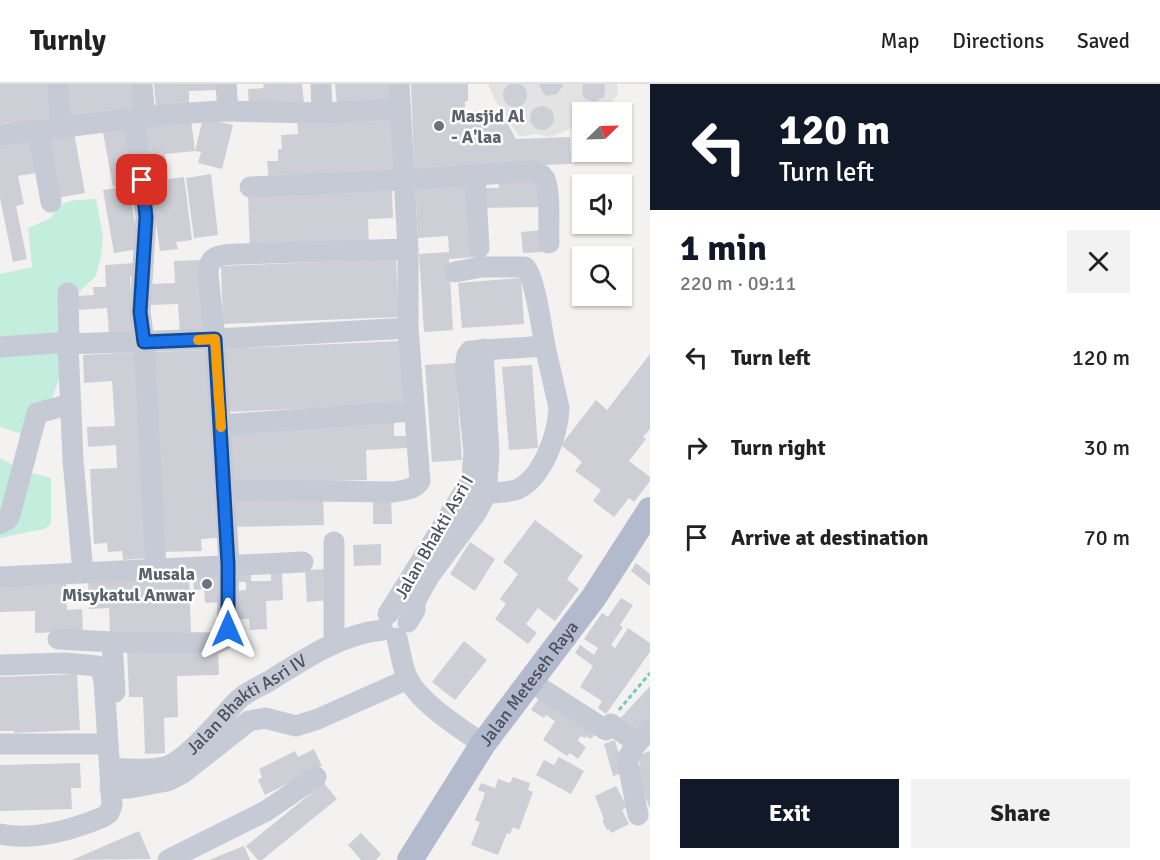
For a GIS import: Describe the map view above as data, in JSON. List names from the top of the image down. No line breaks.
{"streets":{"main road":["Jalan Meteseh Raya"],"street":["Jalan Bhakti Asri I","Jalan Bhakti Asri IV"]},"crossings":[["Jalan Bhakti Asri I","Jalan Bhakti Asri IV"]],"places":["Masjid Al - A'laa","Musala Misykatul Anwar"],"north":"top right","page":{"header":"Turnly","nav":["Map","Directions","Saved"],"turn":["120 m","Turn left"],"heading":["1 min","220 m · 09:11"],"list":[{"name":"Turn left","value":"120 m"},{"name":"Turn right","value":"30 m"},{"name":"Arrive at destination","value":"70 m"}],"buttons":["Exit","Share"]}}
